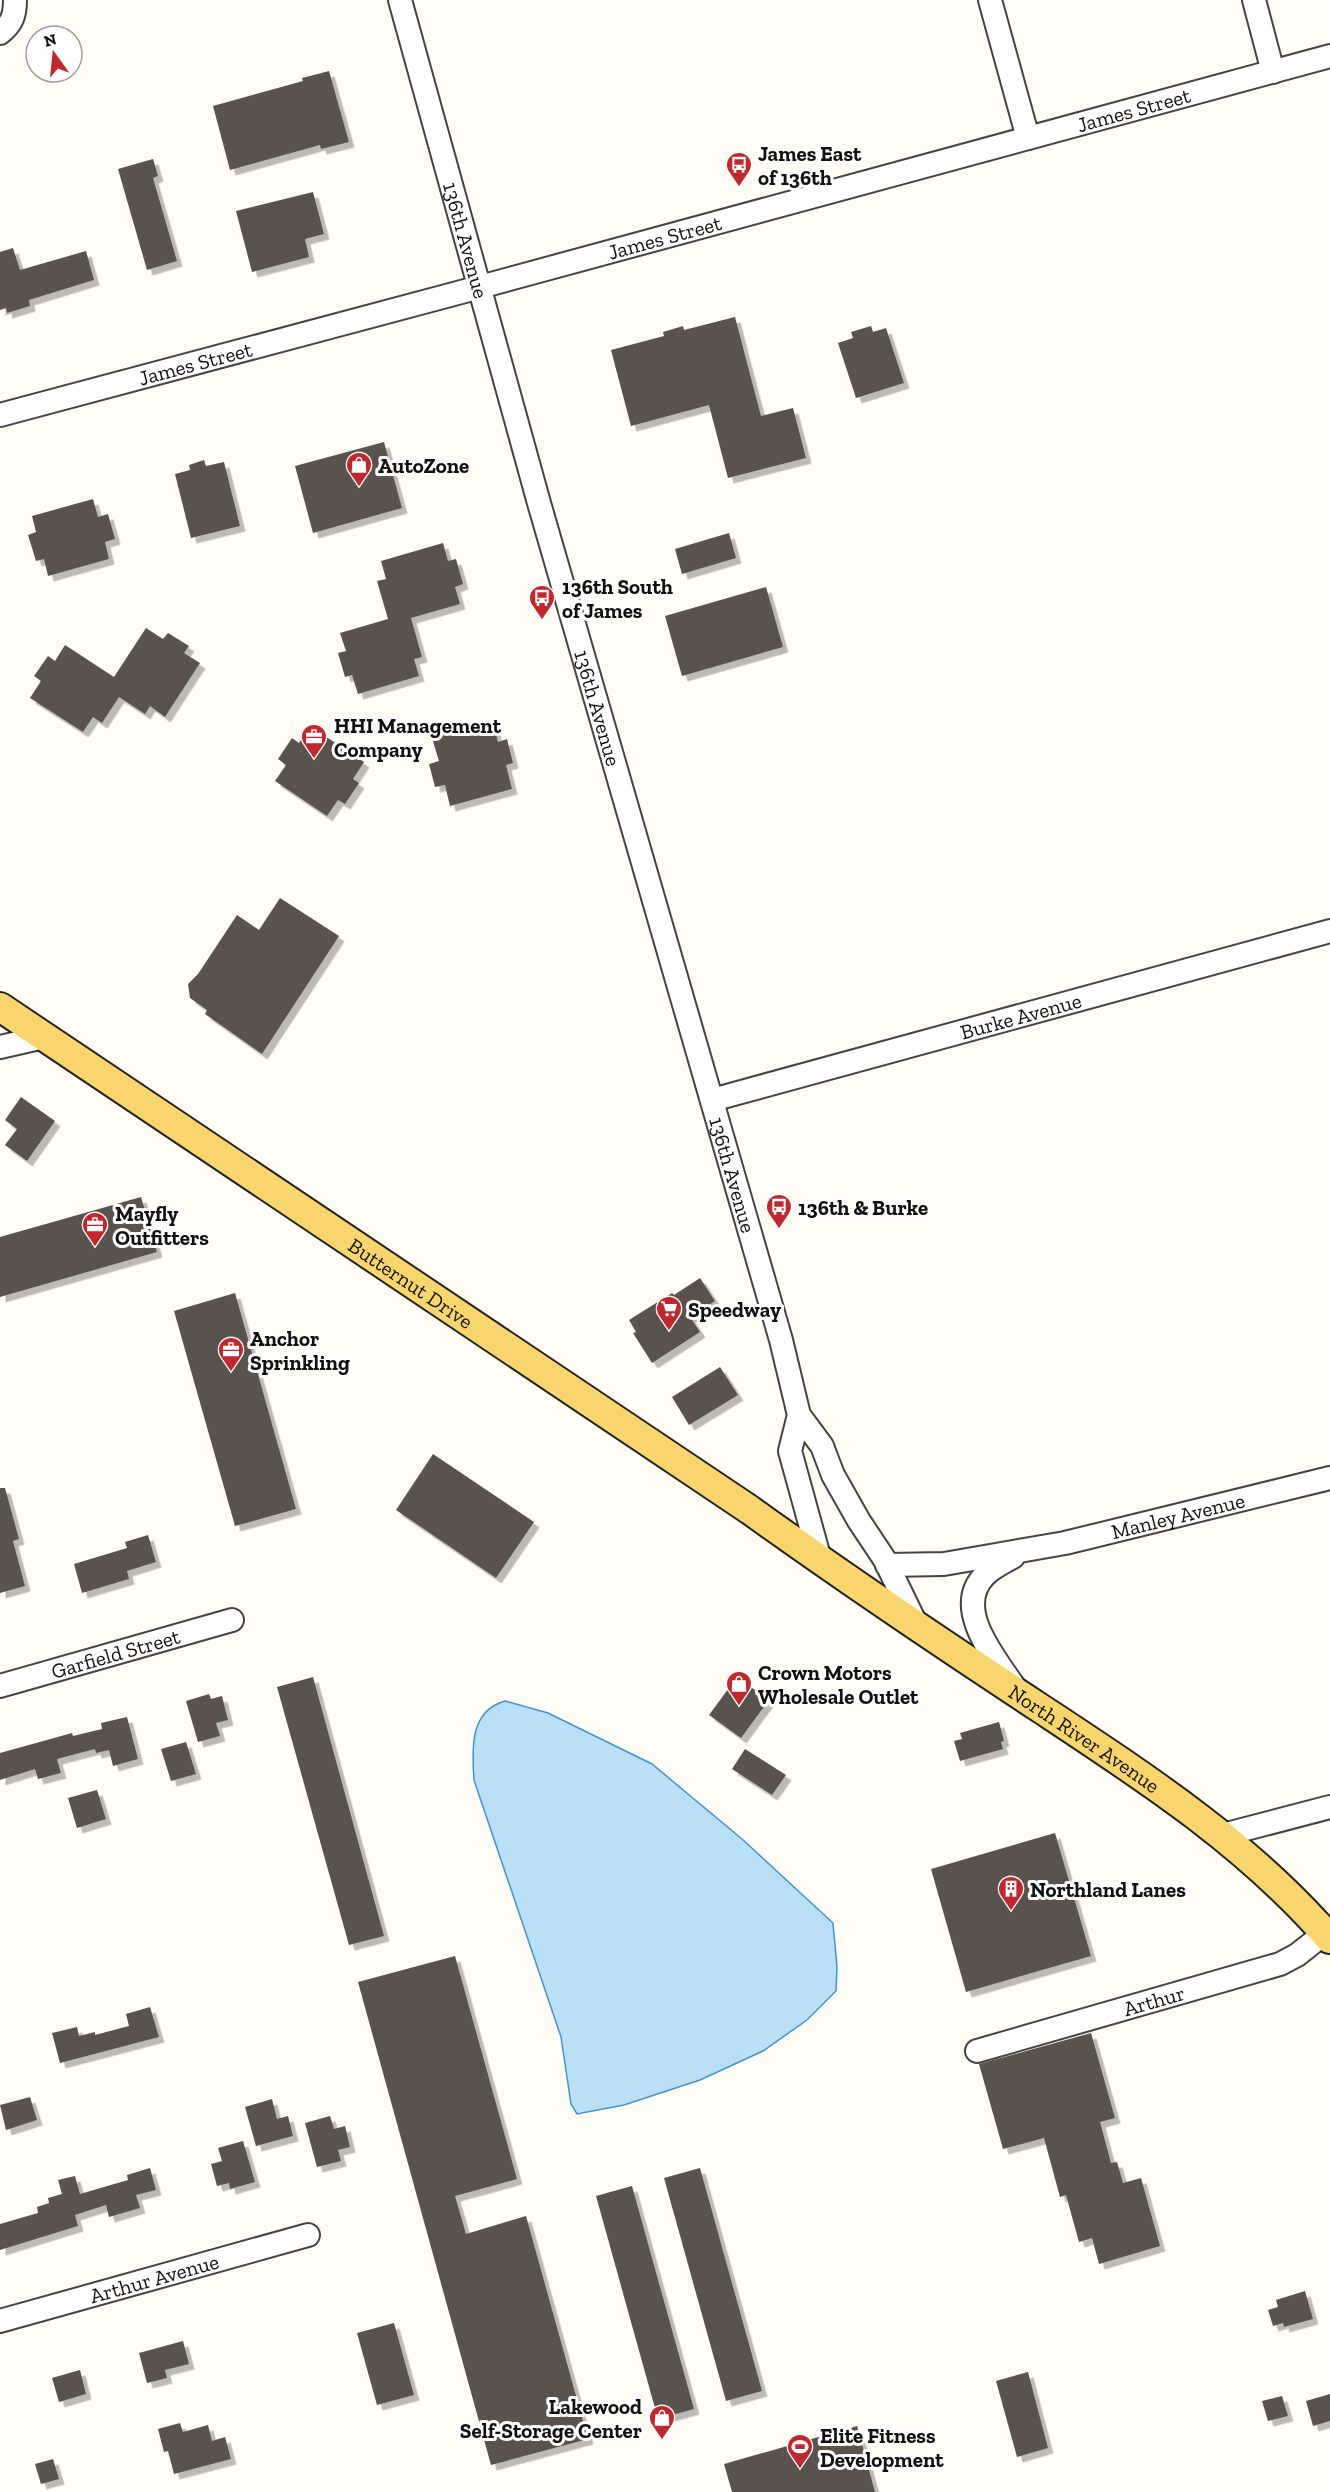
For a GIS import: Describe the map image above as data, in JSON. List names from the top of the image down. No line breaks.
{"streets":{"main road":["Butternut Drive","North River Avenue"],"street":["James Street","136th Avenue","Burke Avenue","Manley Avenue","Garfield Street","Arthur","Arthur Avenue"]},"crossings":[["James Street","136th Avenue"],["136th Avenue","Burke Avenue"],["136th Avenue","Butternut Drive"],["136th Avenue","Manley Avenue"],["136th Avenue","North River Avenue"],["Butternut Drive","North River Avenue"],["Manley Avenue","North River Avenue"],["North River Avenue","Arthur"]],"places":{"bus stop":["James East of 136th","136th South of James","136th & Burke"],"shop":["AutoZone","Crown Motors Wholesale Outlet","Lakewood Self-Storage Center"],"office":["HHI Management Company","Mayfly Outfitters","Anchor Sprinkling"],"supermarket":["Speedway"],"building":["Northland Lanes"],"sports":["Elite Fitness Development"]},"north":"top"}
